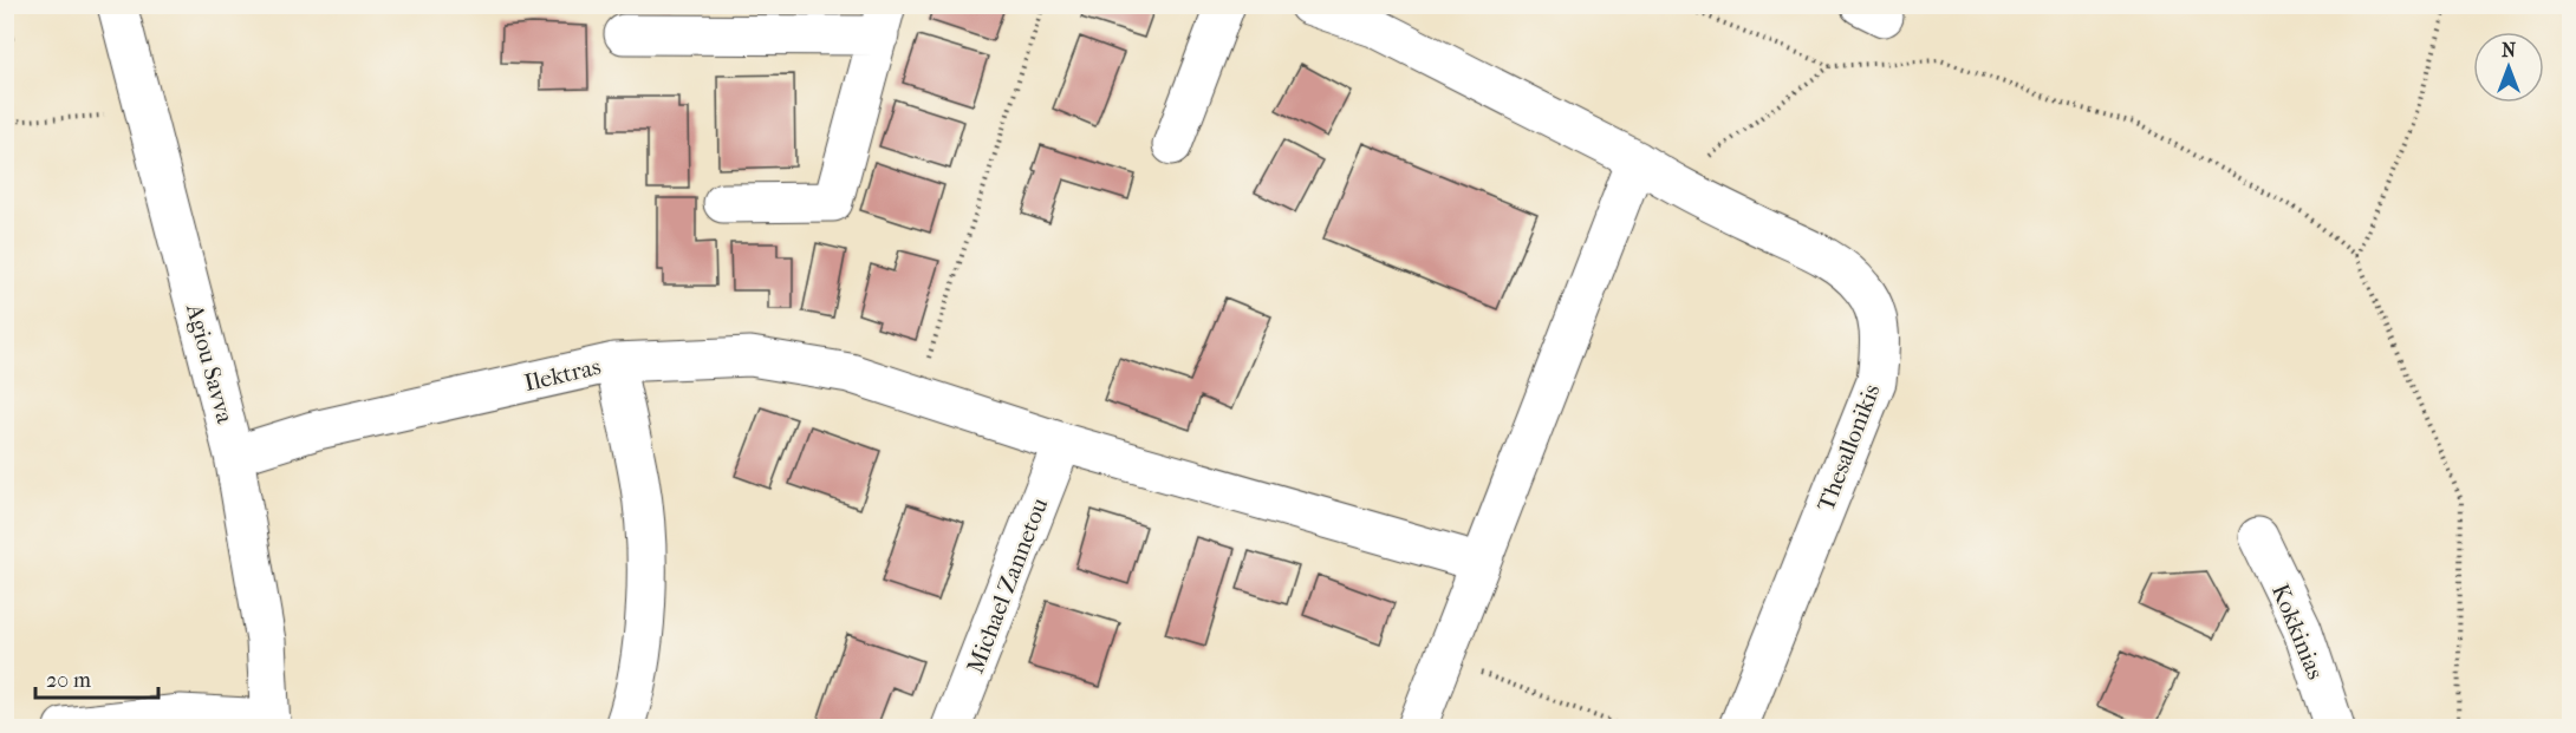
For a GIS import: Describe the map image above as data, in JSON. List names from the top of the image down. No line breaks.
{"streets":{"street":["Agiou Savva","Ilektras","Thesallonikis","Michael Zannetou","Kokkinias"]},"crossings":[["Agiou Savva","Ilektras"]],"scale_bar":"20 m","north":"top"}
